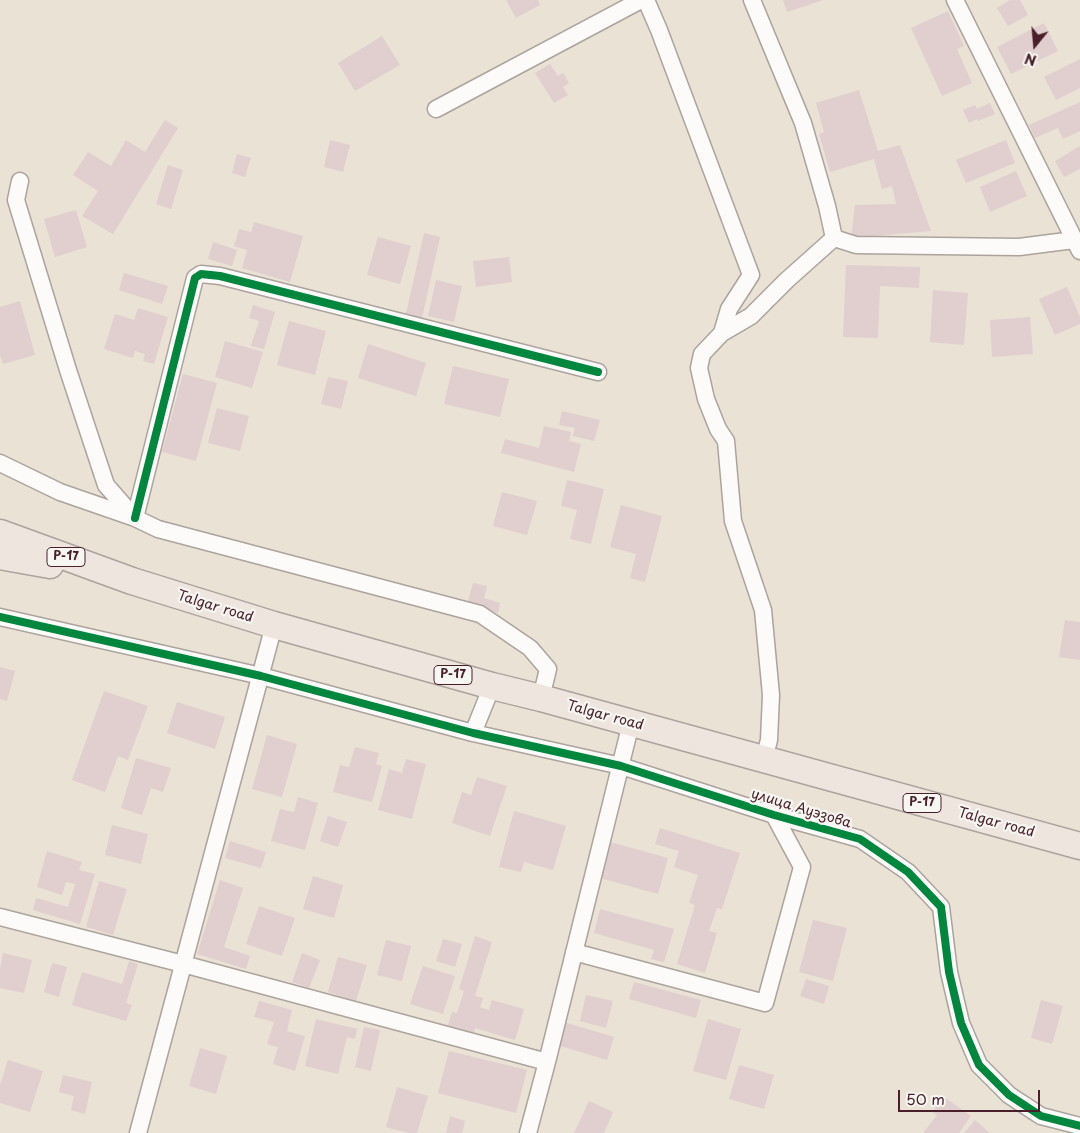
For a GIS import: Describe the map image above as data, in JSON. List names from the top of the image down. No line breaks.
{"streets":{"main road":["P-17","Talgar road"],"street":["улица Ауэзова"]},"scale_bar":"50 m","north":"bottom"}
